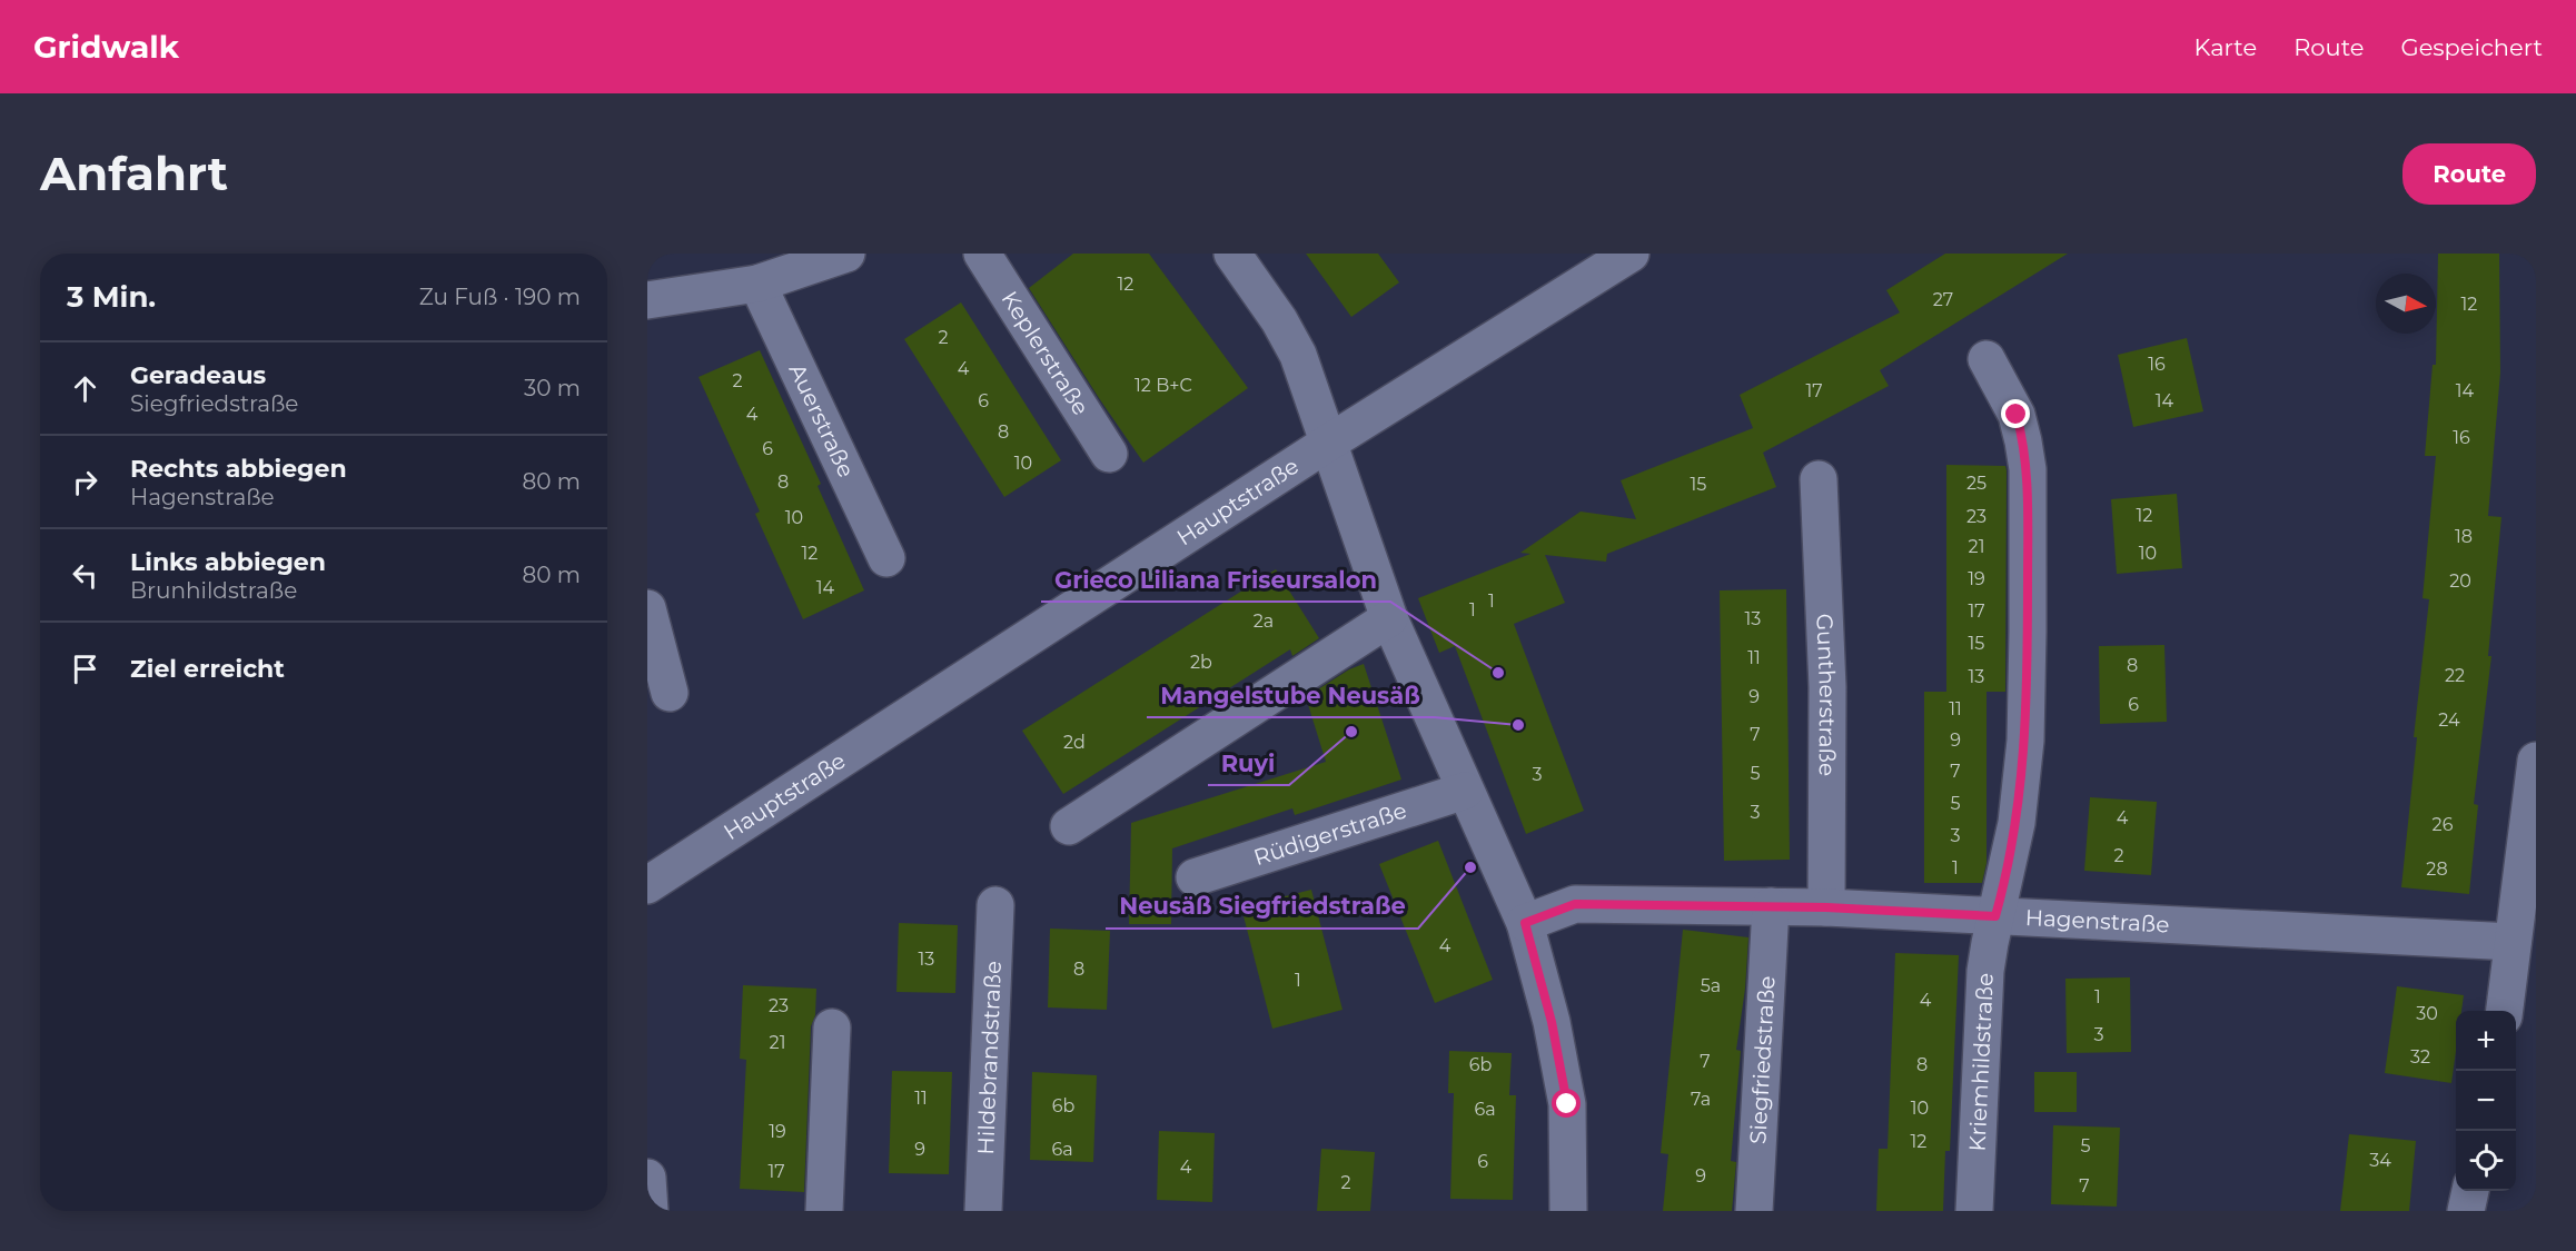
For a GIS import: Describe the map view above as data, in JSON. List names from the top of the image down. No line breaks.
{"streets":{"street":["Keplerstraße","Auerstraße","Hauptstraße","Guntherstraße","Rüdigerstraße","Hagenstraße","Hildebrandstraße","Siegfriedstraße","Kriemhildstraße"]},"crossings":[["Guntherstraße","Hagenstraße"],["Hagenstraße","Siegfriedstraße"],["Hagenstraße","Kriemhildstraße"]],"places":["Grieco Liliana Friseursalon","Mangelstube Neusäß","Ruyi","Neusäß Siegfriedstraße"],"house_numbers":["12","27","12","2","16","4","2","12 B+C","17","14","6","14","4","8","16","6","10","8","25","15","12","23","10","18","21","12","10","19","20","14","1","1","17","13","2a","15","11","2b","8","22","13","9","6","11","24","7","9","2d","7","5","3","5","3","4","26","3","2","1","28","4","13","8","1","5a","1","4","23","30","3","21","32","7","6b","8","11","7a","6b","10","6a","19","12","5","9","6a","34","6","4","17","9","2","7"],"north":"right","page":{"header":"Gridwalk","nav":["Karte","Route","Gespeichert"],"buttons":"Route","title":"Anfahrt","heading":["3 Min.","Zu Fuß · 190 m"],"list":[["Geradeaus","Siegfriedstraße","30 m"],["Rechts abbiegen","Hagenstraße","80 m"],["Links abbiegen","Brunhildstraße","80 m"],"Ziel erreicht"],"map_buttons":["+","−"]}}
